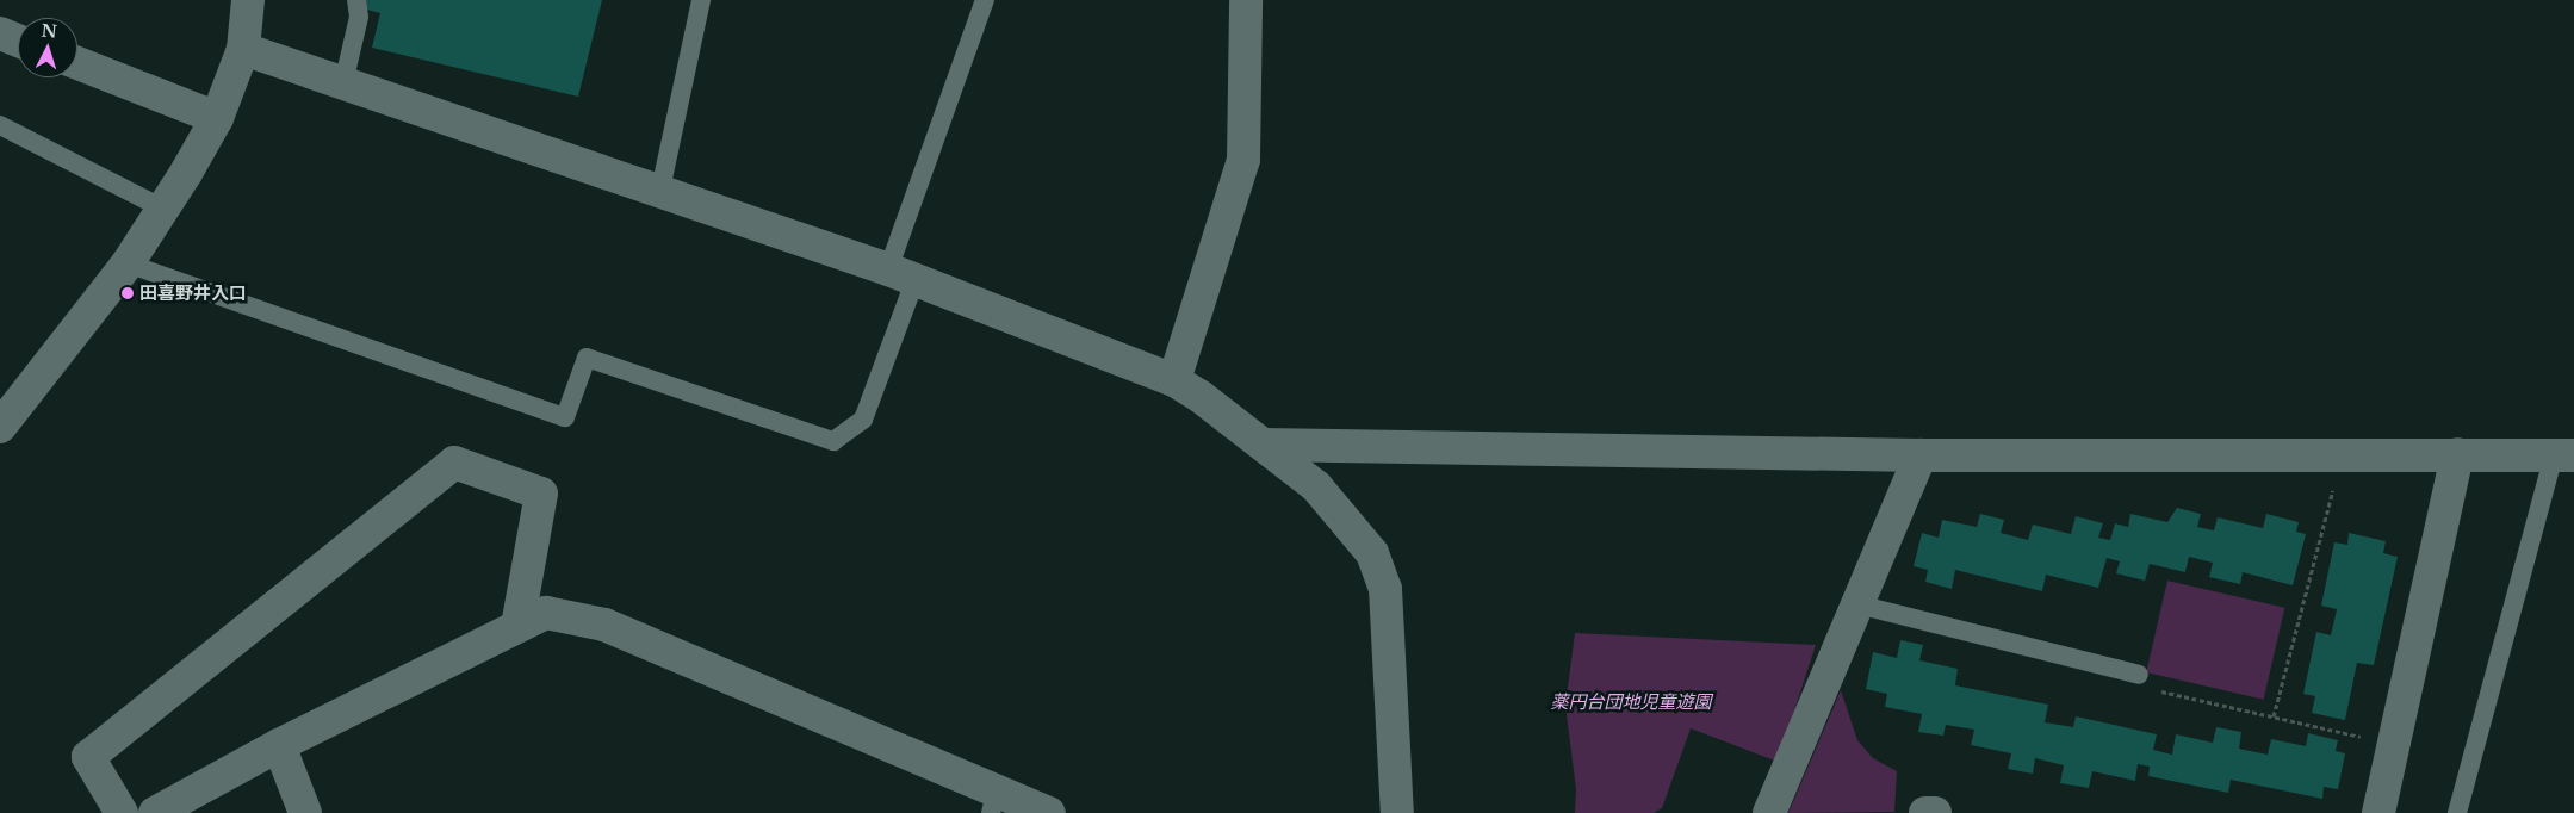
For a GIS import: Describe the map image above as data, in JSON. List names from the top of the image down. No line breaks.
{"parks":["薬円台団地児童遊園"],"places":["田喜野井入口"],"north":"top"}
